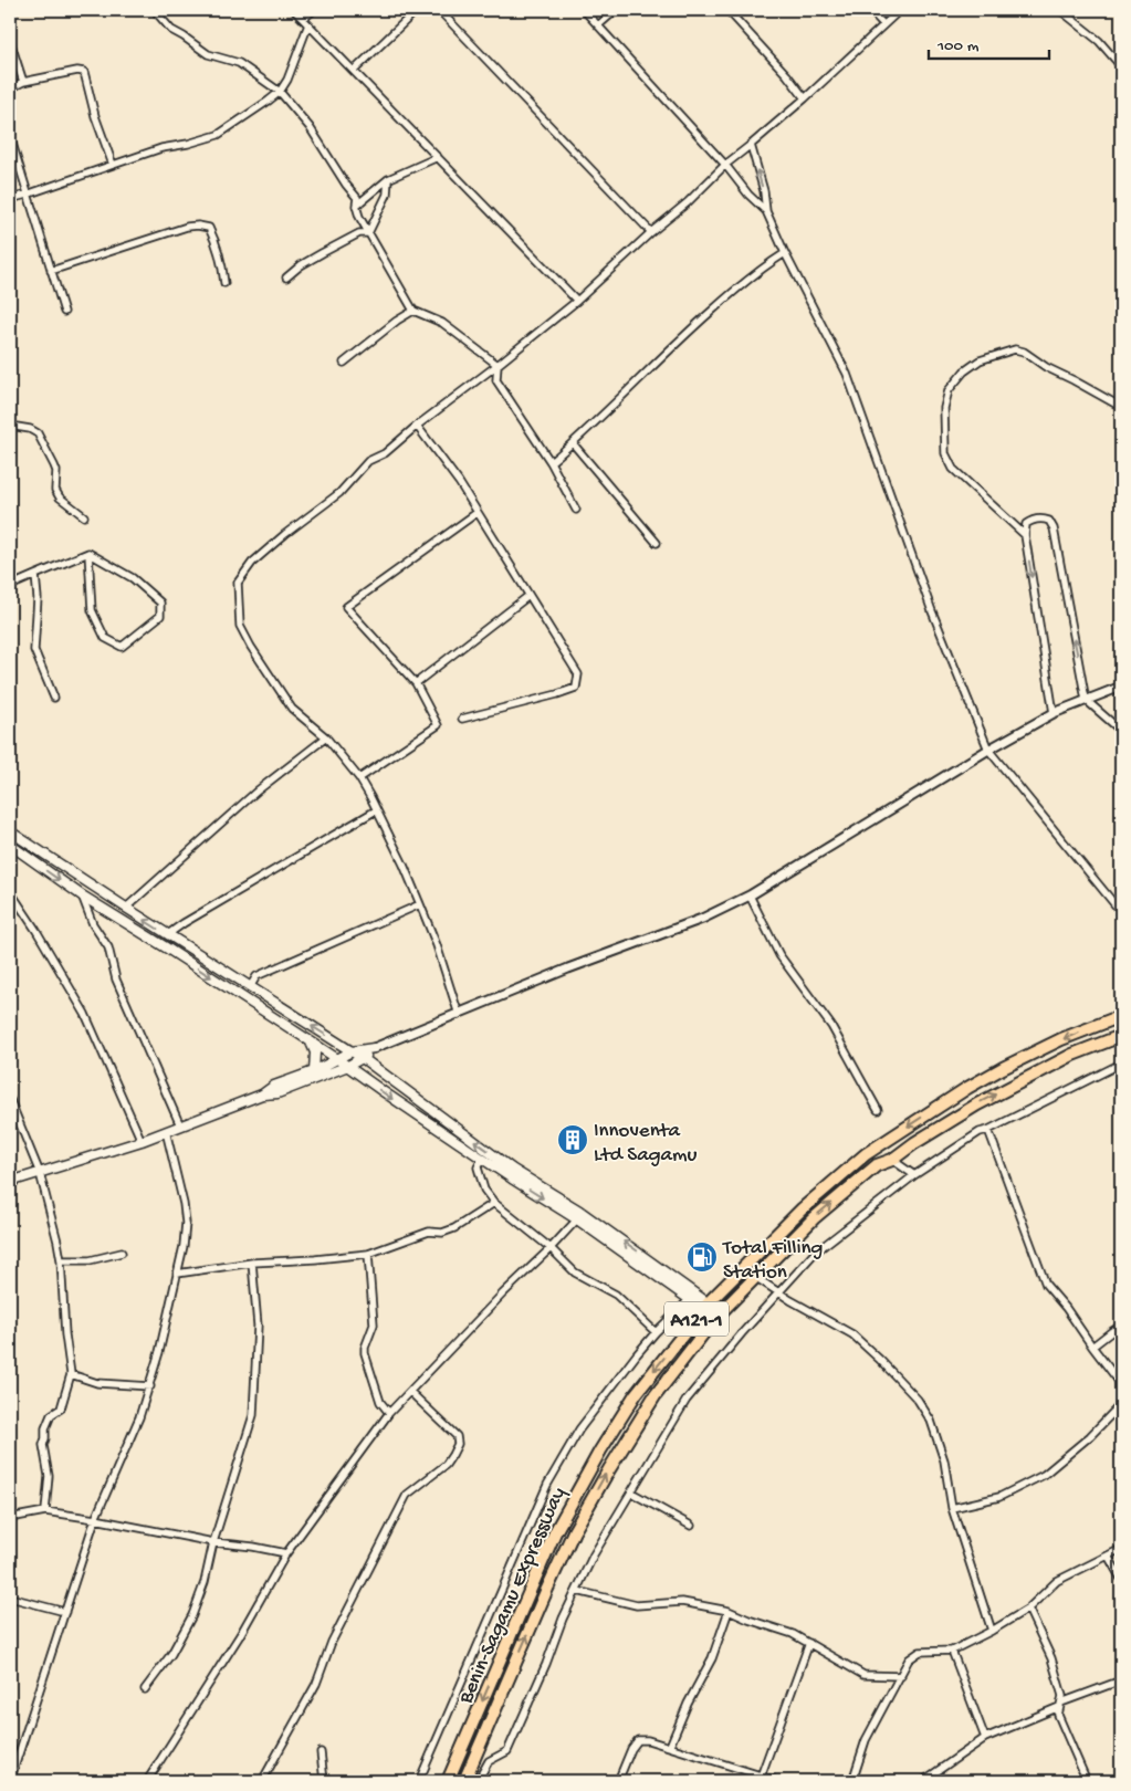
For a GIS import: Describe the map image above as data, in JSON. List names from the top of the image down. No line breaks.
{"streets":{"highway":["A121-1","Benin-Sagamu Expressway"]},"places":{"building":["Innoventa Ltd Sagamu"],"fuel station":["Total Filling Station"]},"scale_bar":"100 m"}
